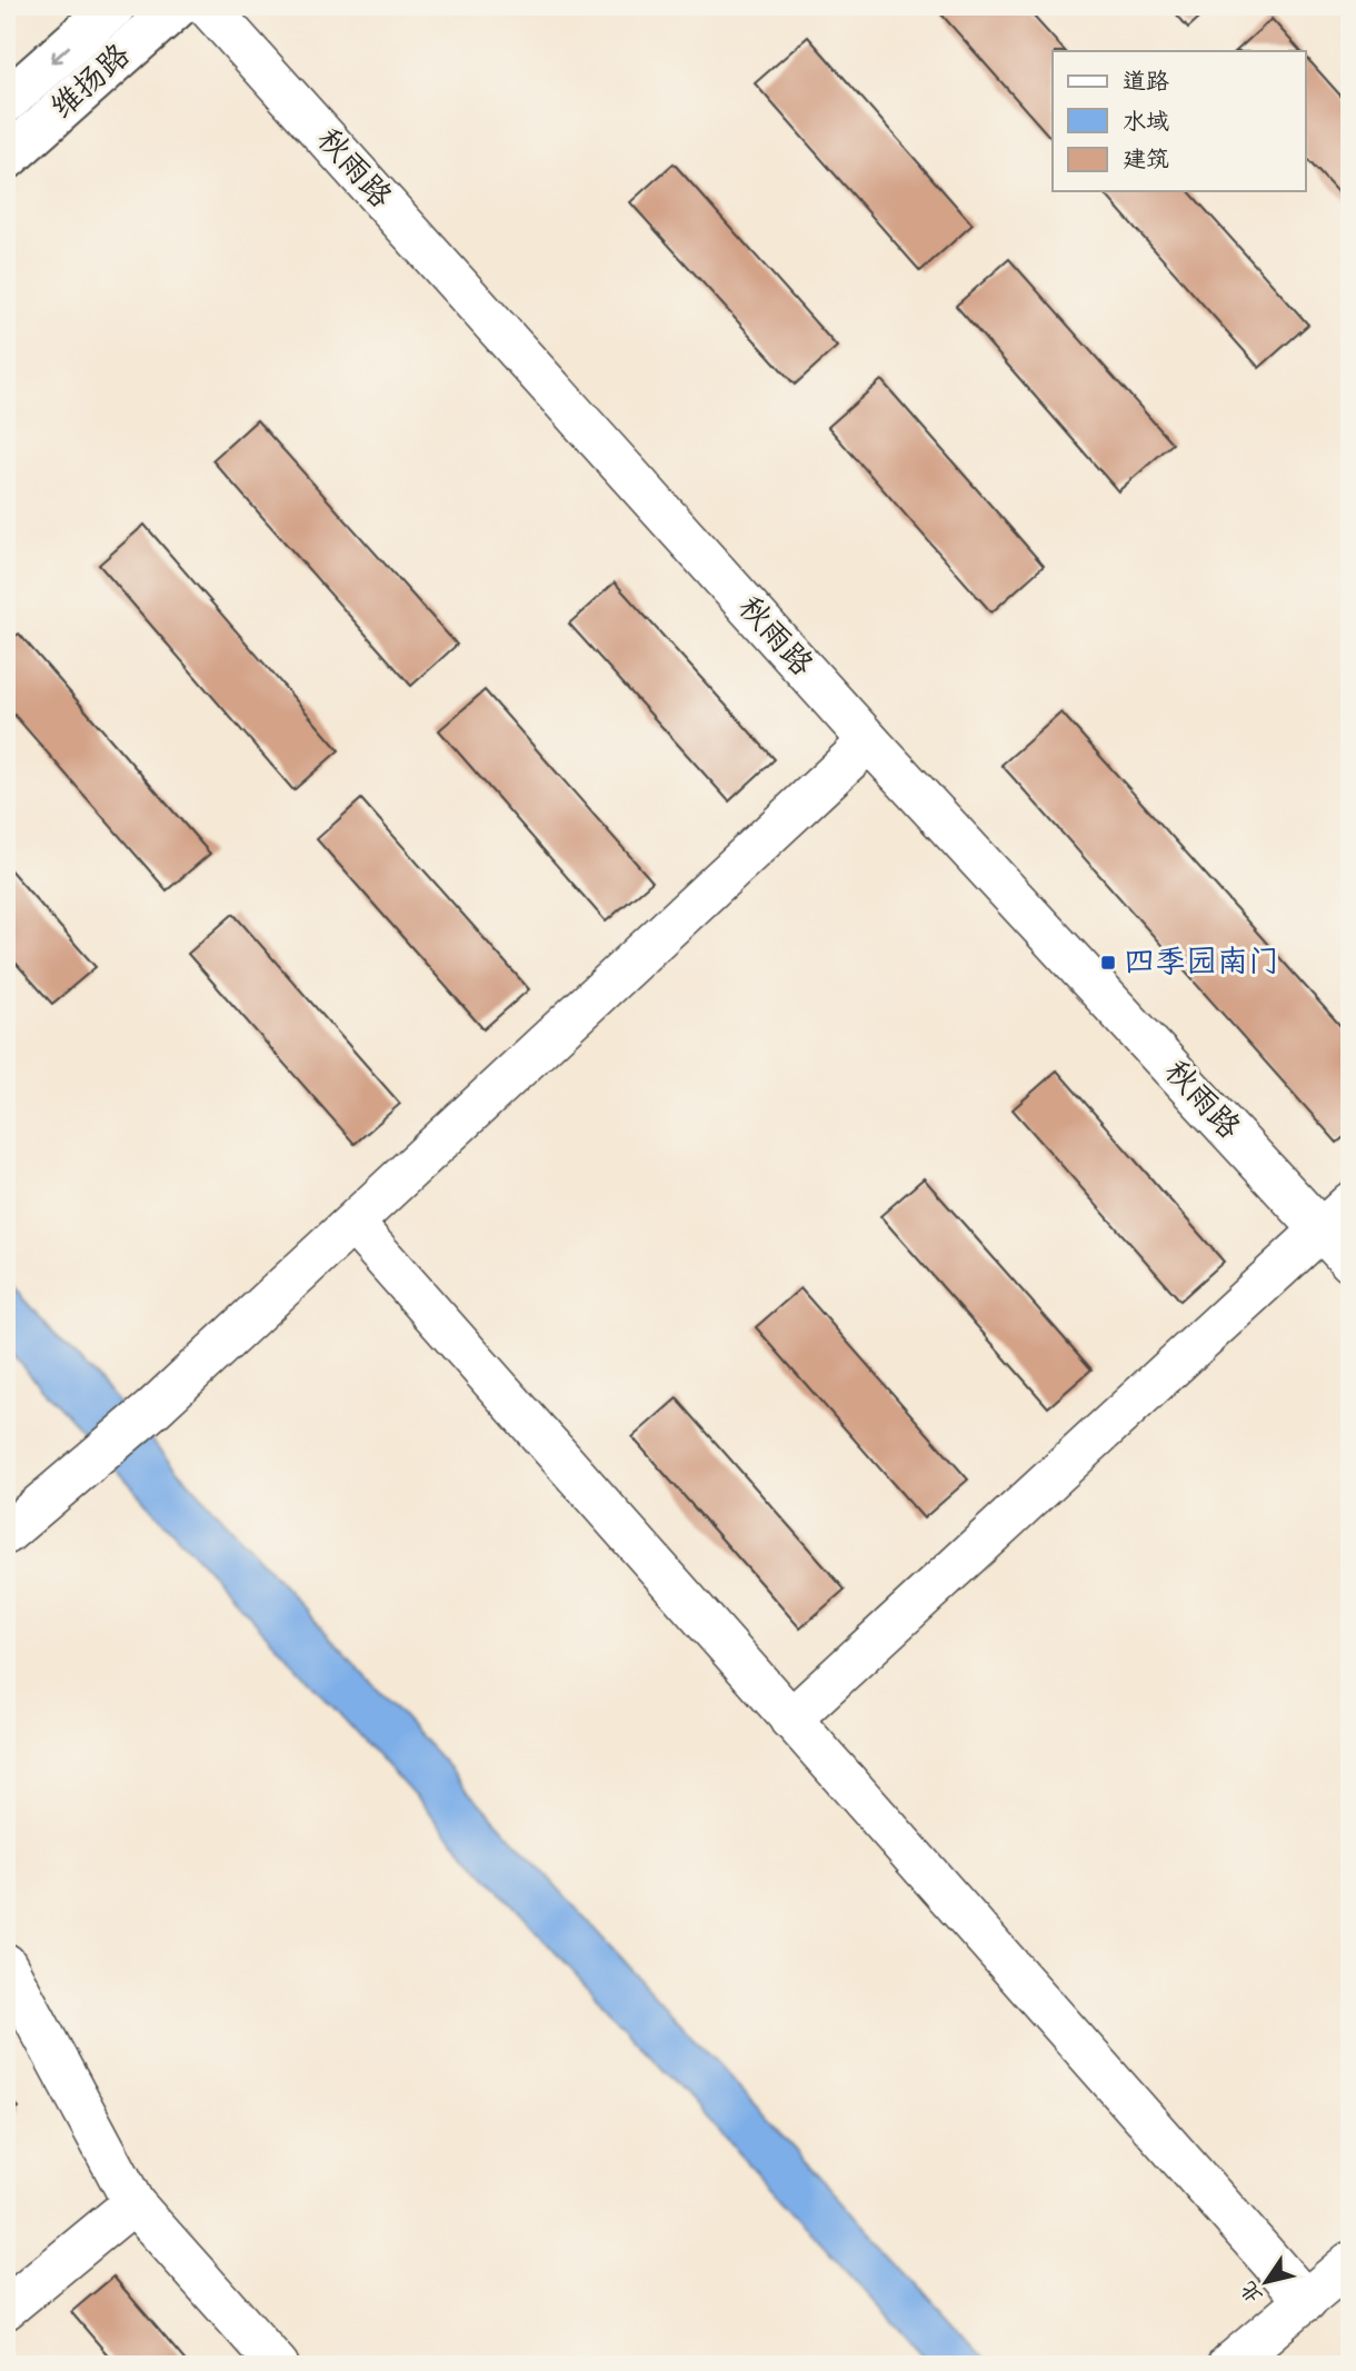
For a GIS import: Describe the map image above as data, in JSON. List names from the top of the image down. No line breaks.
{"streets":{"main road":["维扬路"],"street":["秋雨路"]},"places":{"transit":["四季园南门"]},"legend":["道路","水域","建筑"],"north":"bottom left"}
